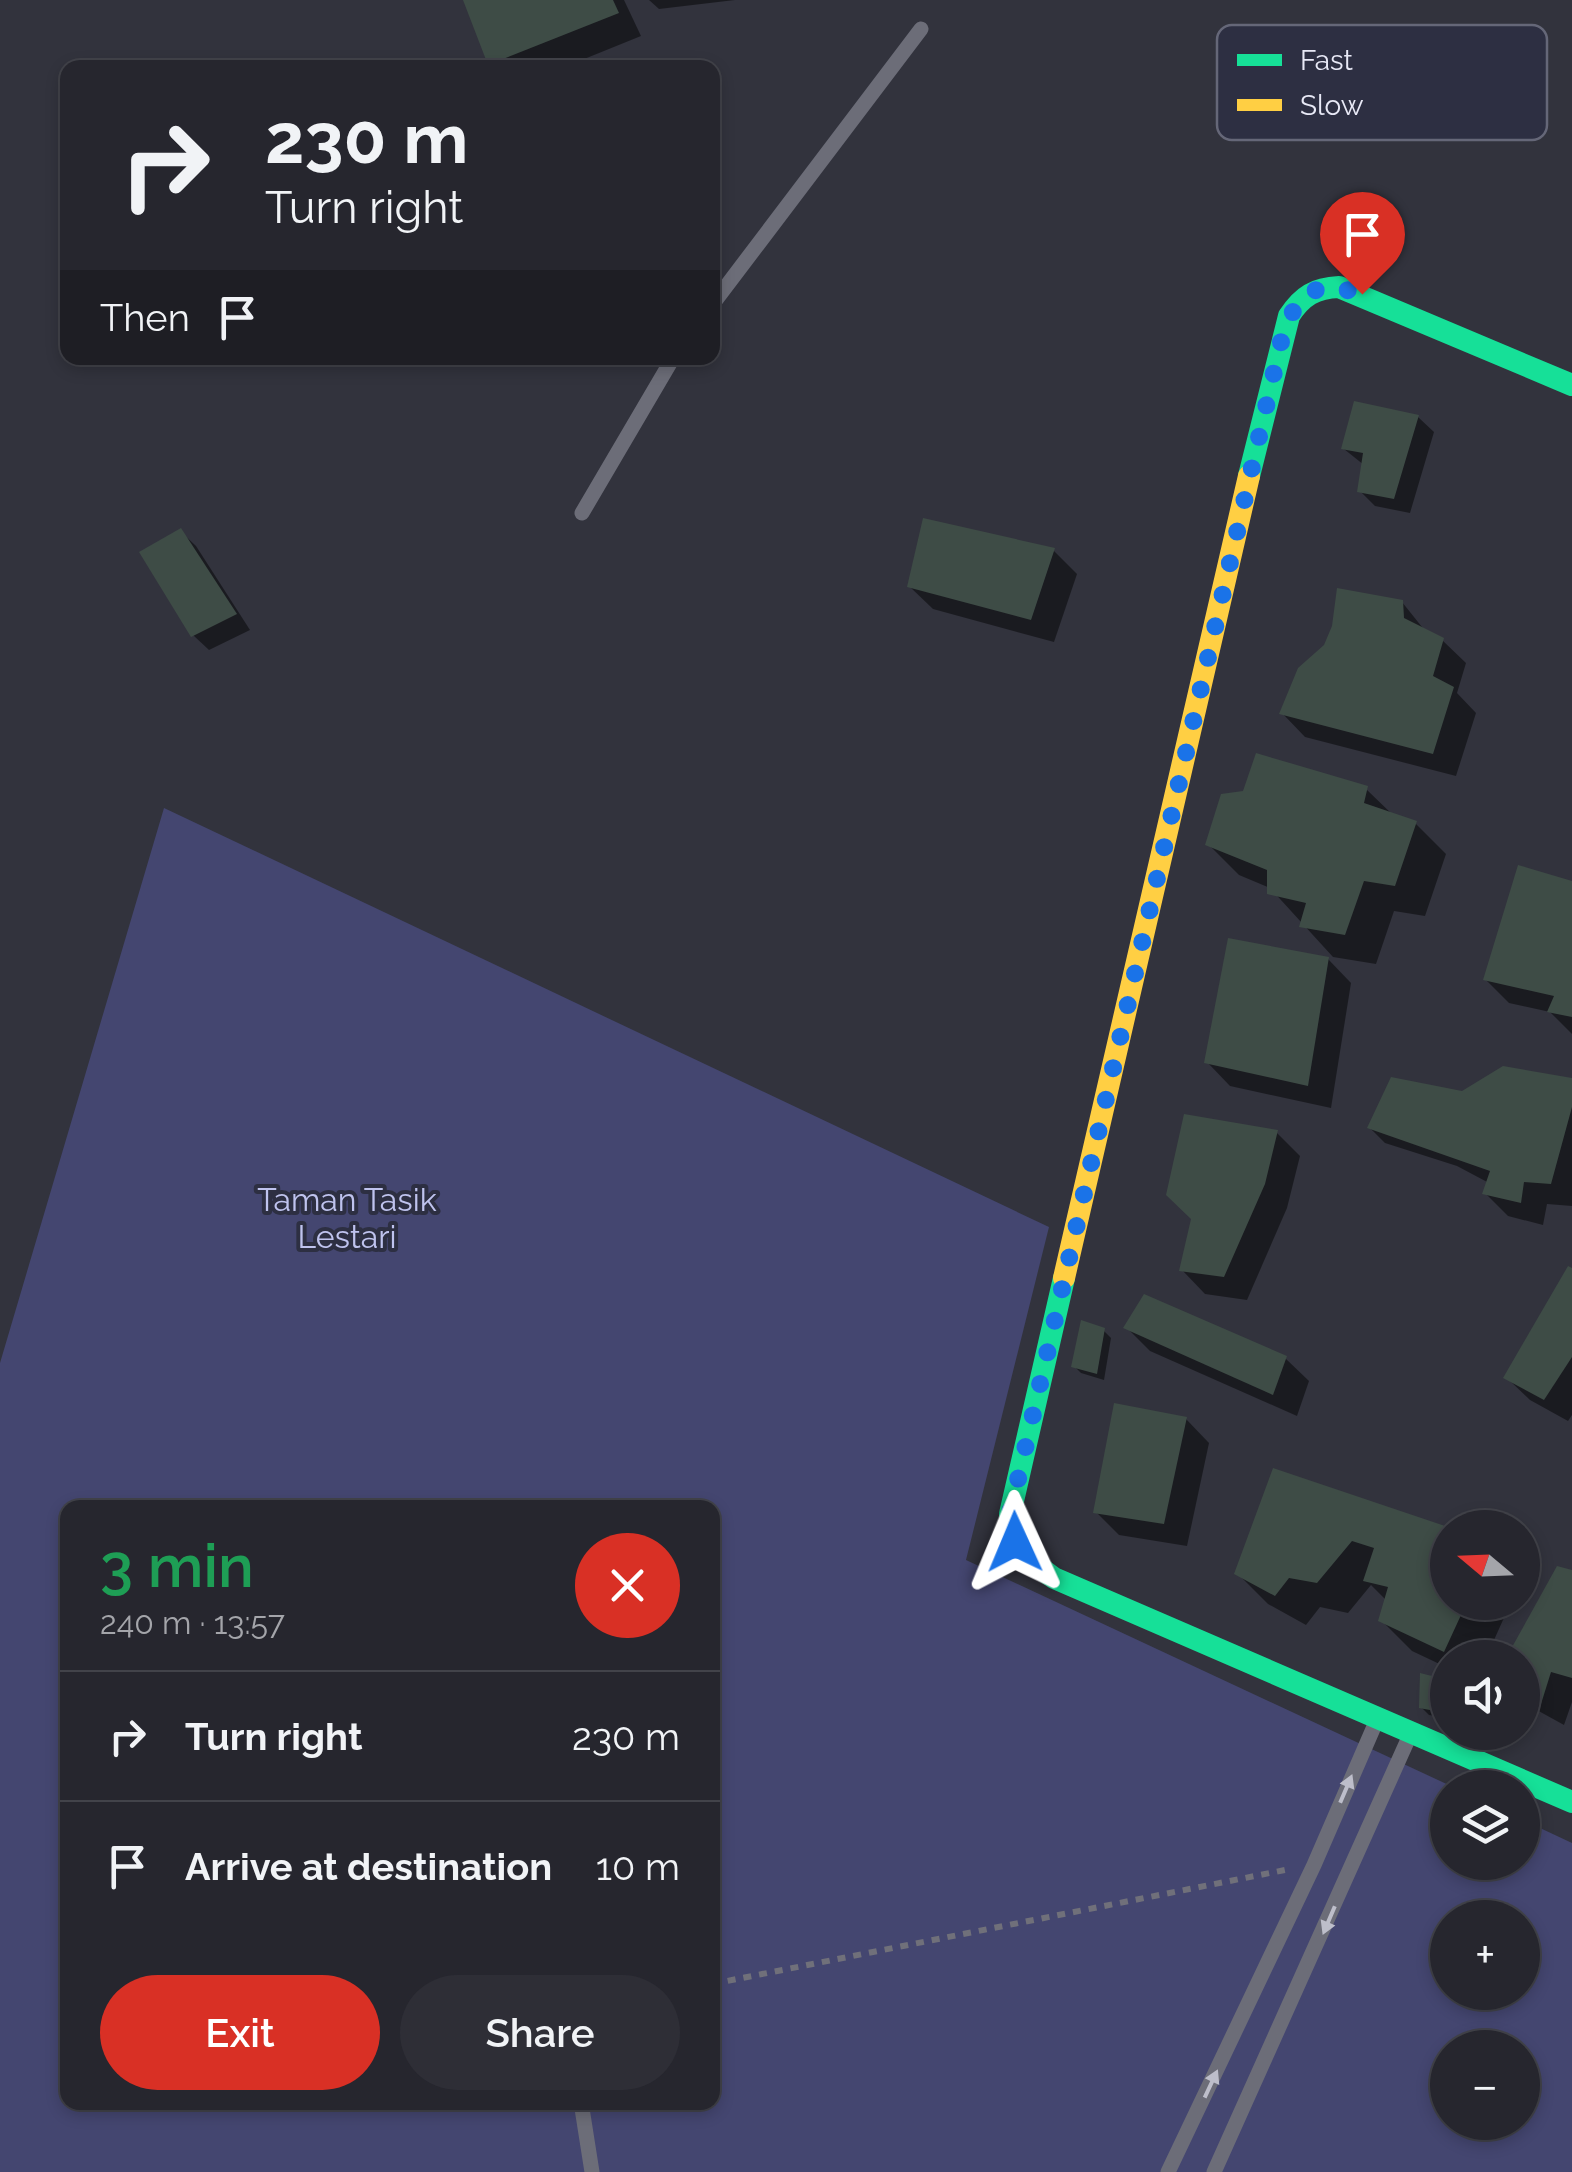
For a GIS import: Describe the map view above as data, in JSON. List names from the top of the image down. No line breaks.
{"parks":["Taman Tasik Lestari"],"legend":["Fast","Slow"],"north":"left","page":{"turn":["230 m","Turn right"],"then":"Then","heading":["3 min","240 m · 13:57"],"map_buttons":["+","−"],"list":[{"name":"Turn right","value":"230 m"},{"name":"Arrive at destination","value":"10 m"}],"buttons":["Exit","Share"]}}
